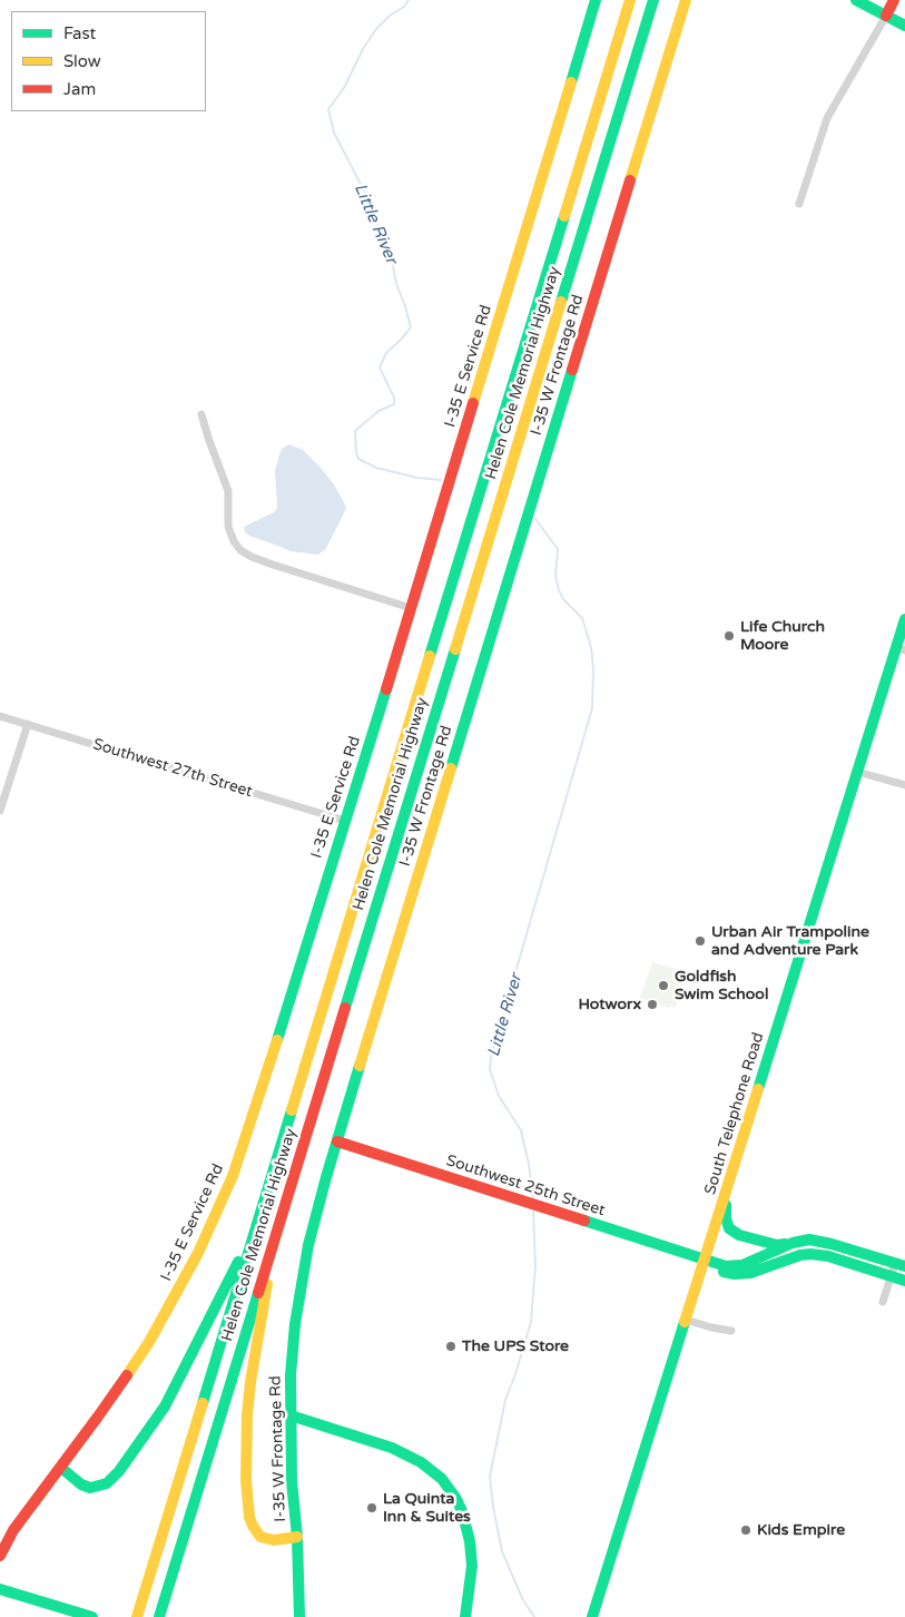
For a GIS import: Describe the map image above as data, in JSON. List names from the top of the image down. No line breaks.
{"streets":{"main road":["I-35 W Frontage Rd","I-35 E Service Rd","Helen Cole Memorial Highway","South Telephone Road","Southwest 25th Street"],"street":["Southwest 27th Street"]},"crossings":[["I-35 W Frontage Rd","Southwest 25th Street"],["I-35 E Service Rd","Southwest 27th Street"],["South Telephone Road","Southwest 25th Street"]],"water":["Little River"],"places":["Life Church Moore","Urban Air Trampoline and Adventure Park","Goldfish Swim School","Hotworx","The UPS Store","La Quinta Inn & Suites","Kids Empire"],"legend":["Fast","Slow","Jam"]}
